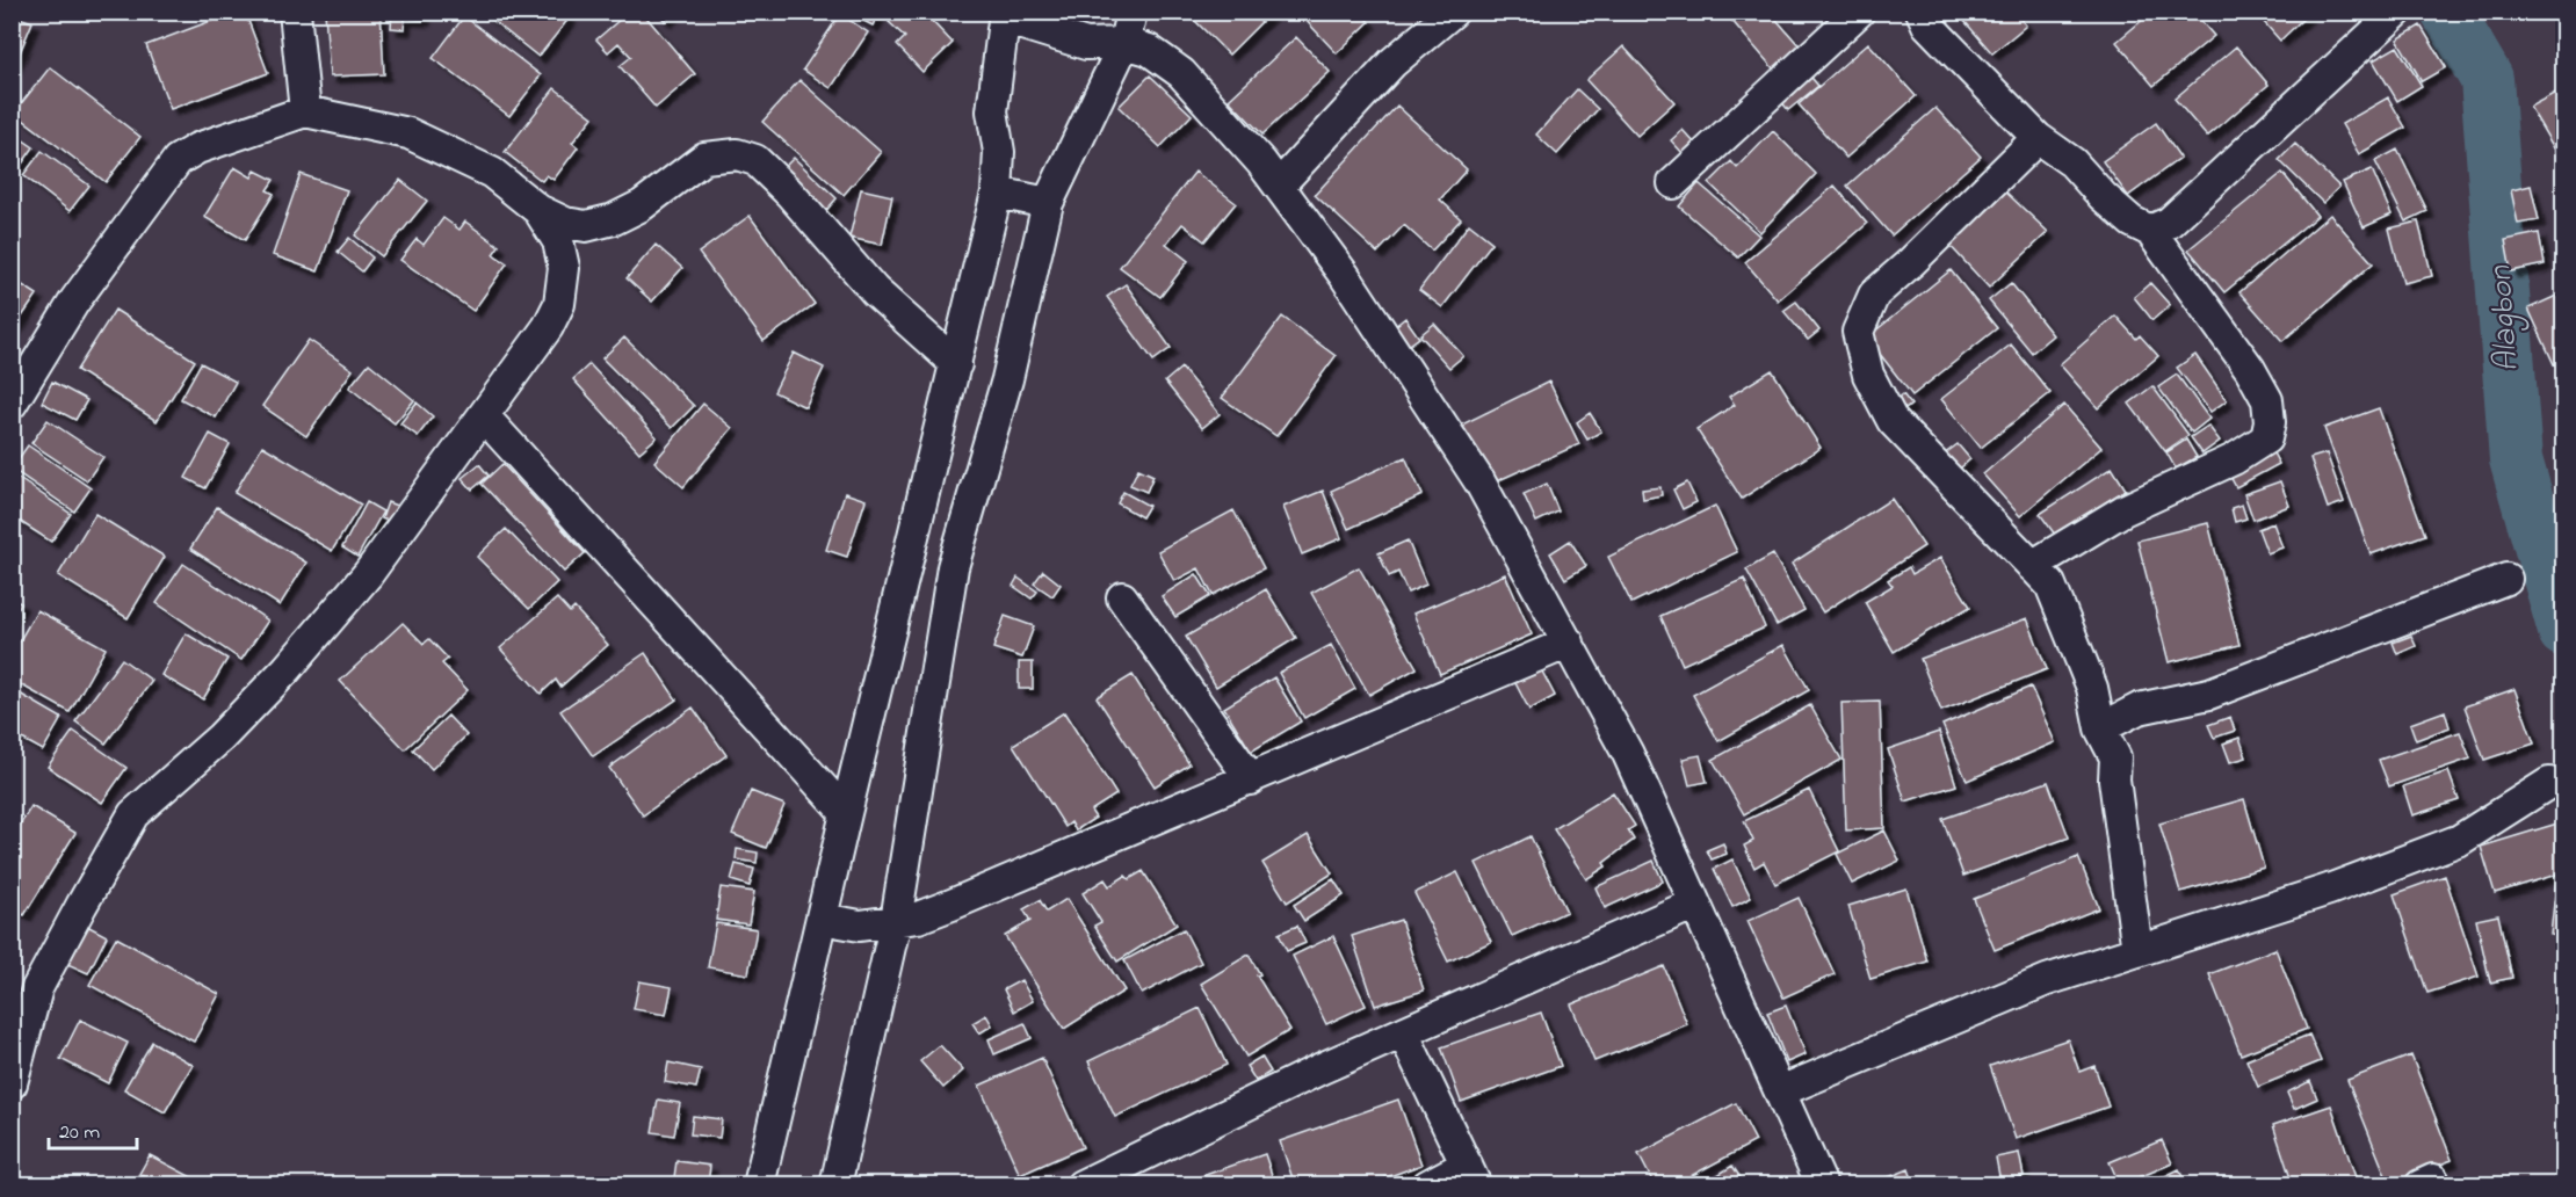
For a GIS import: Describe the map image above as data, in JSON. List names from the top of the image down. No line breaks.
{"water":["Alagbon"],"scale_bar":"20 m"}
